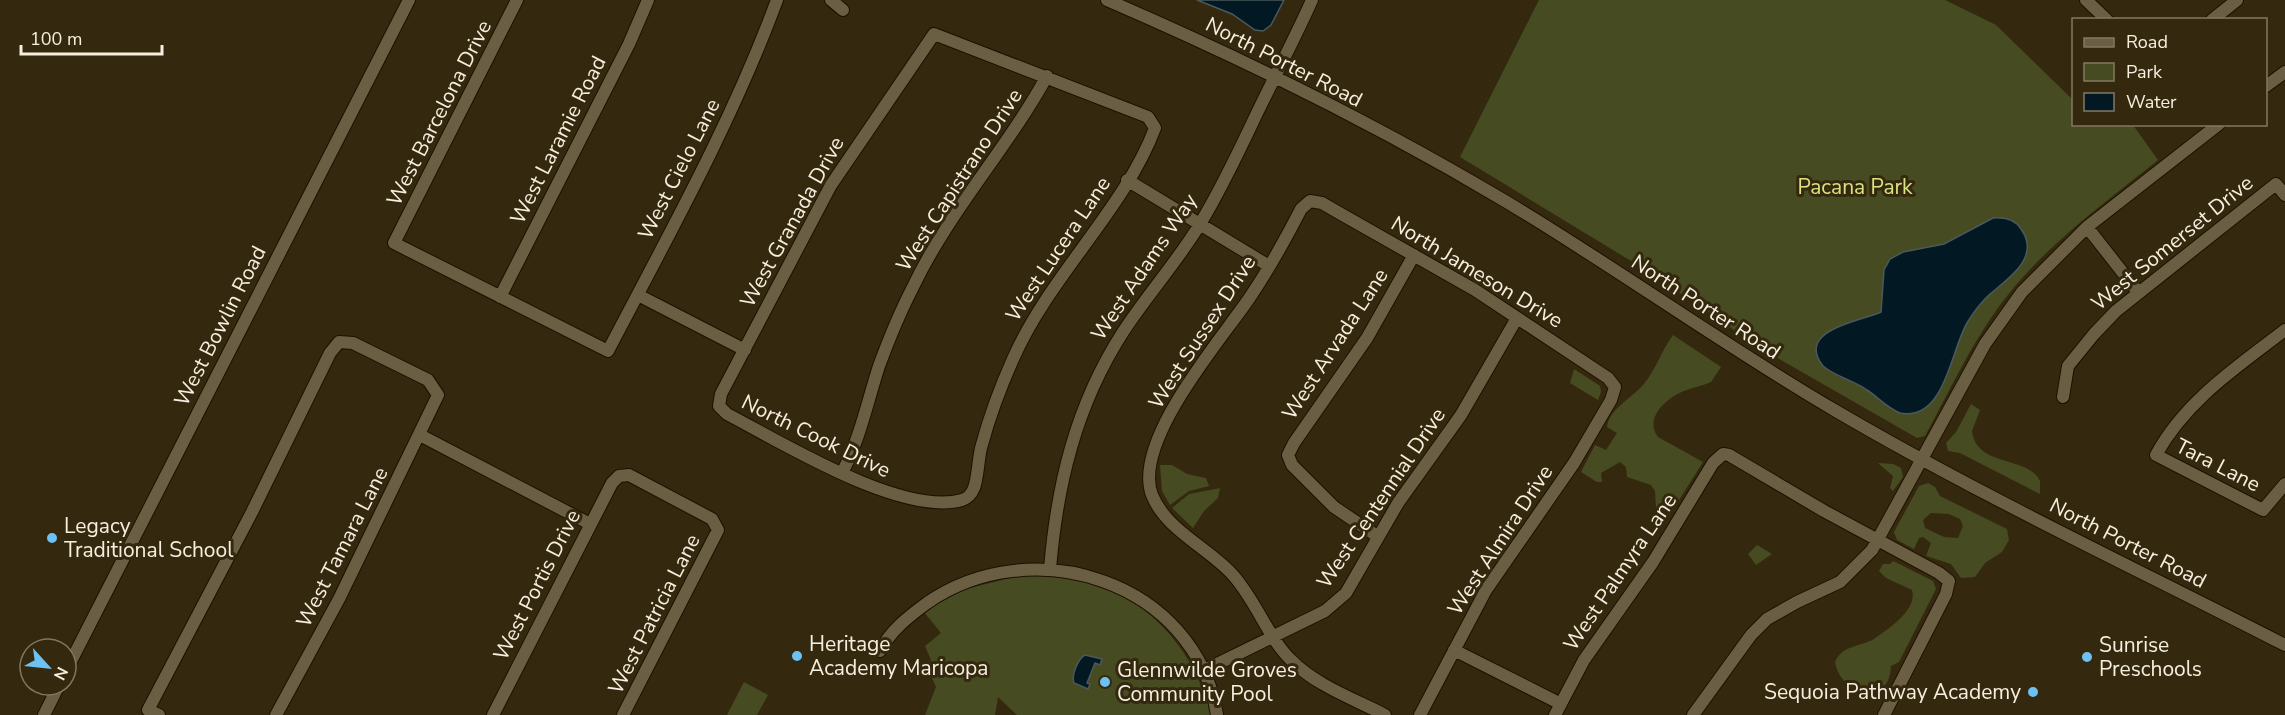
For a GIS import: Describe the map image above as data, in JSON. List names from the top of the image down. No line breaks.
{"streets":{"street":["North Porter Road","West Barcelona Drive","West Laramie Road","West Cielo Lane","West Capistrano Drive","West Granada Drive","West Somerset Drive","West Lucera Lane","West Adams Way","North Jameson Drive","West Bowlin Road","West Sussex Drive","West Arvada Lane","North Cook Drive","Tara Lane","West Centennial Drive","West Almira Drive","West Tamara Lane","West Palmyra Lane","West Portis Drive","West Patricia Lane"]},"crossings":[["North Porter Road","West Adams Way"],["West Barcelona Drive","West Laramie Road"],["West Barcelona Drive","West Cielo Lane"],["West Laramie Road","West Cielo Lane"],["West Capistrano Drive","West Granada Drive"],["West Capistrano Drive","West Lucera Lane"],["West Capistrano Drive","North Cook Drive"],["West Granada Drive","West Lucera Lane"],["West Granada Drive","North Cook Drive"],["West Lucera Lane","North Cook Drive"],["North Jameson Drive","West Sussex Drive"],["North Jameson Drive","West Arvada Lane"],["North Jameson Drive","West Centennial Drive"],["North Jameson Drive","West Almira Drive"],["West Sussex Drive","West Centennial Drive"],["West Arvada Lane","West Centennial Drive"],["West Portis Drive","West Patricia Lane"]],"parks":["Pacana Park"],"places":["Legacy Traditional School","Heritage Academy Maricopa","Sunrise Preschools","Glennwilde Groves Community Pool","Sequoia Pathway Academy"],"legend":["Road","Park","Water"],"scale_bar":"100 m","north":"bottom right"}
